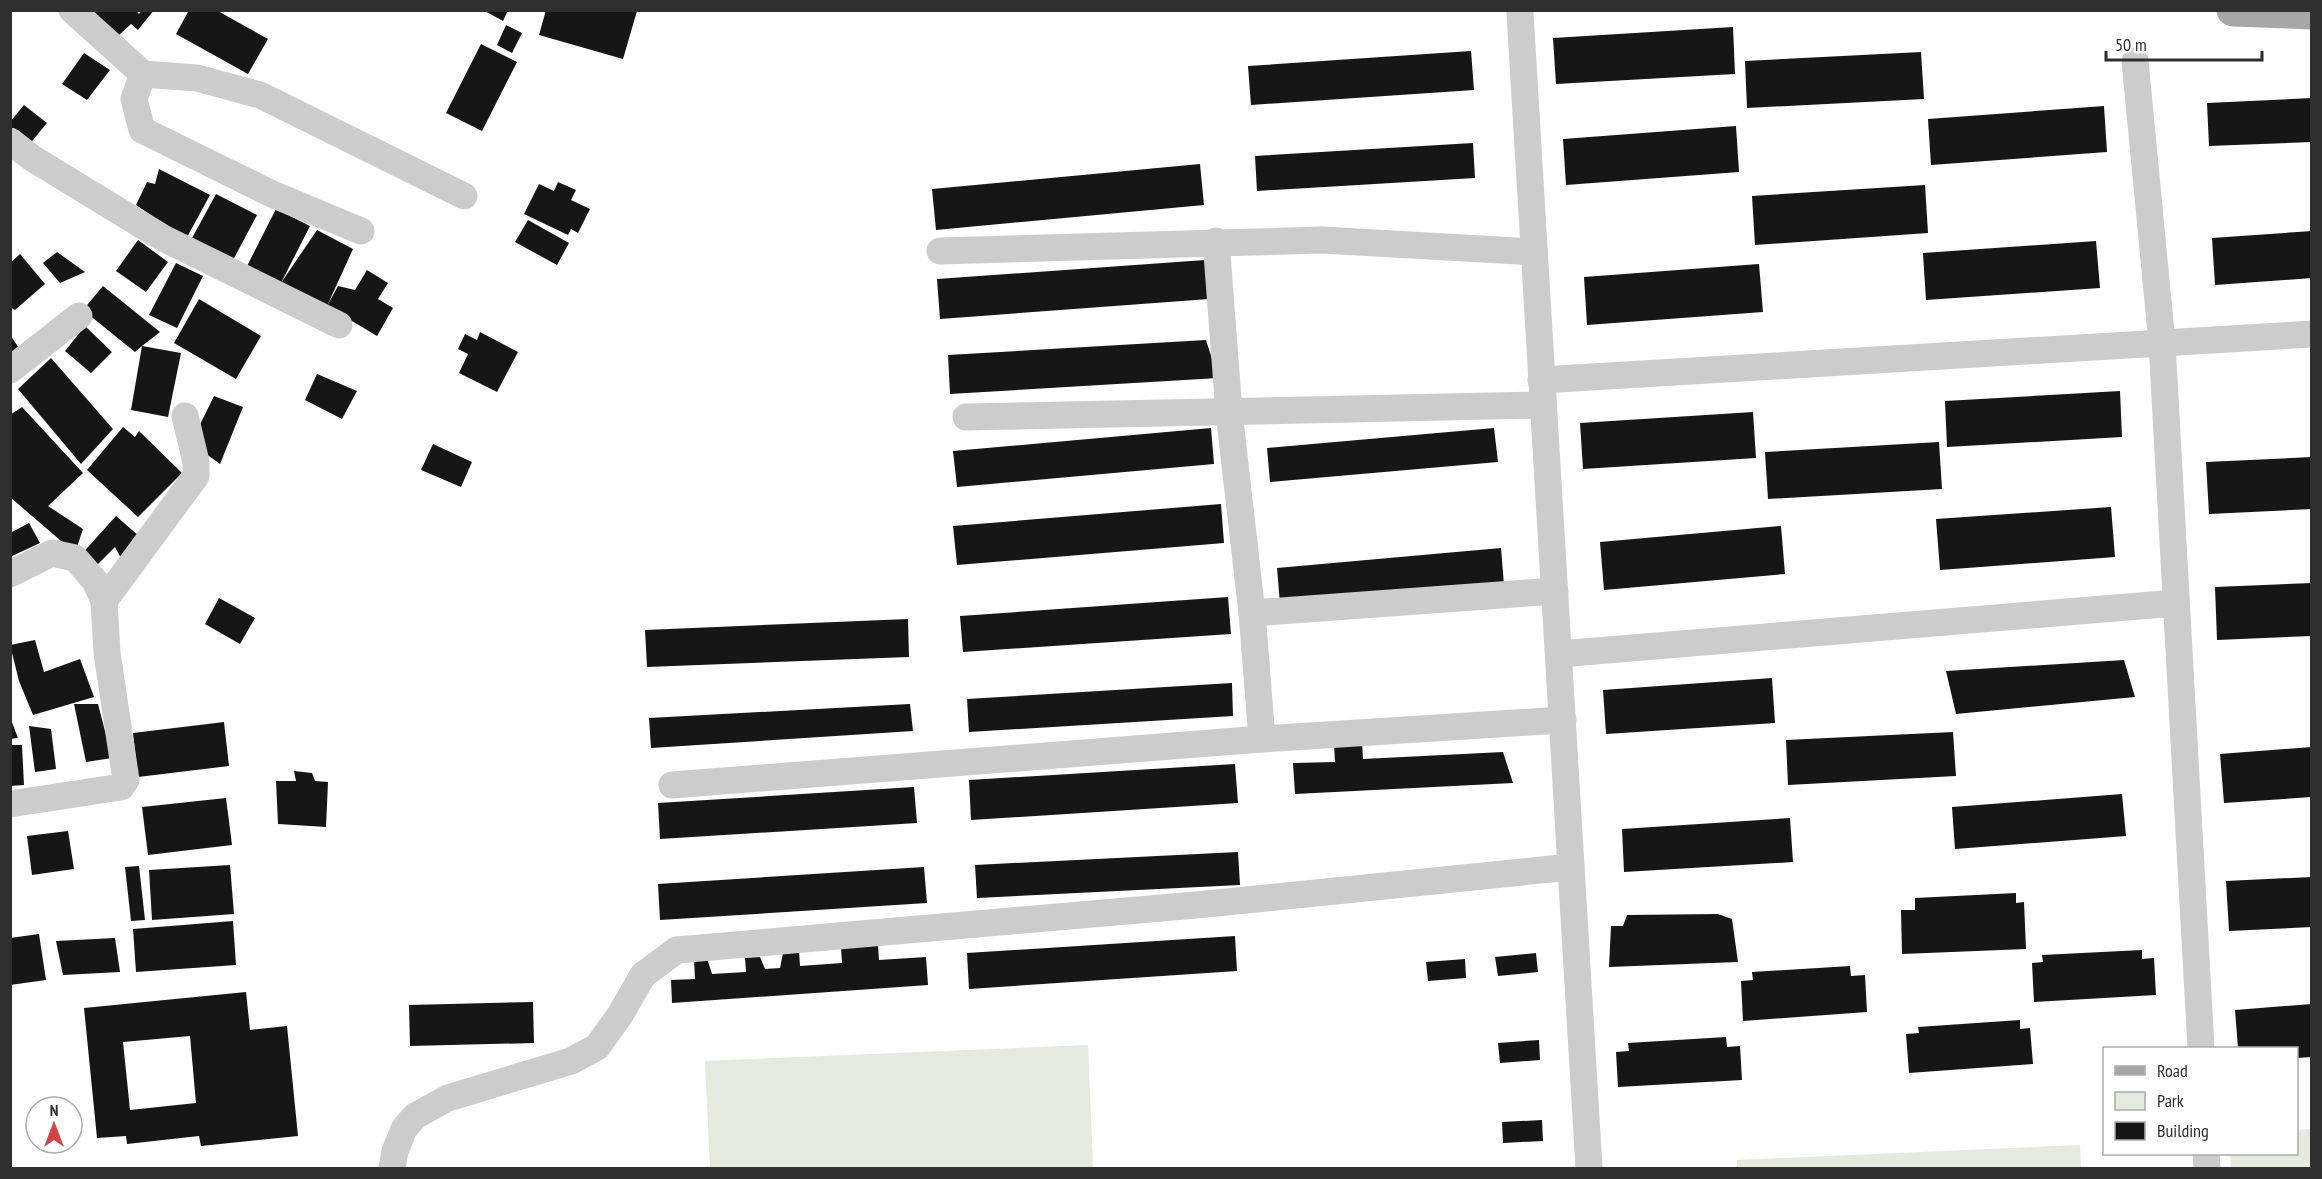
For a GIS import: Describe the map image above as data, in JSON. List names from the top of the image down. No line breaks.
{"legend":["Road","Park","Building"],"scale_bar":"50 m","north":"top"}
